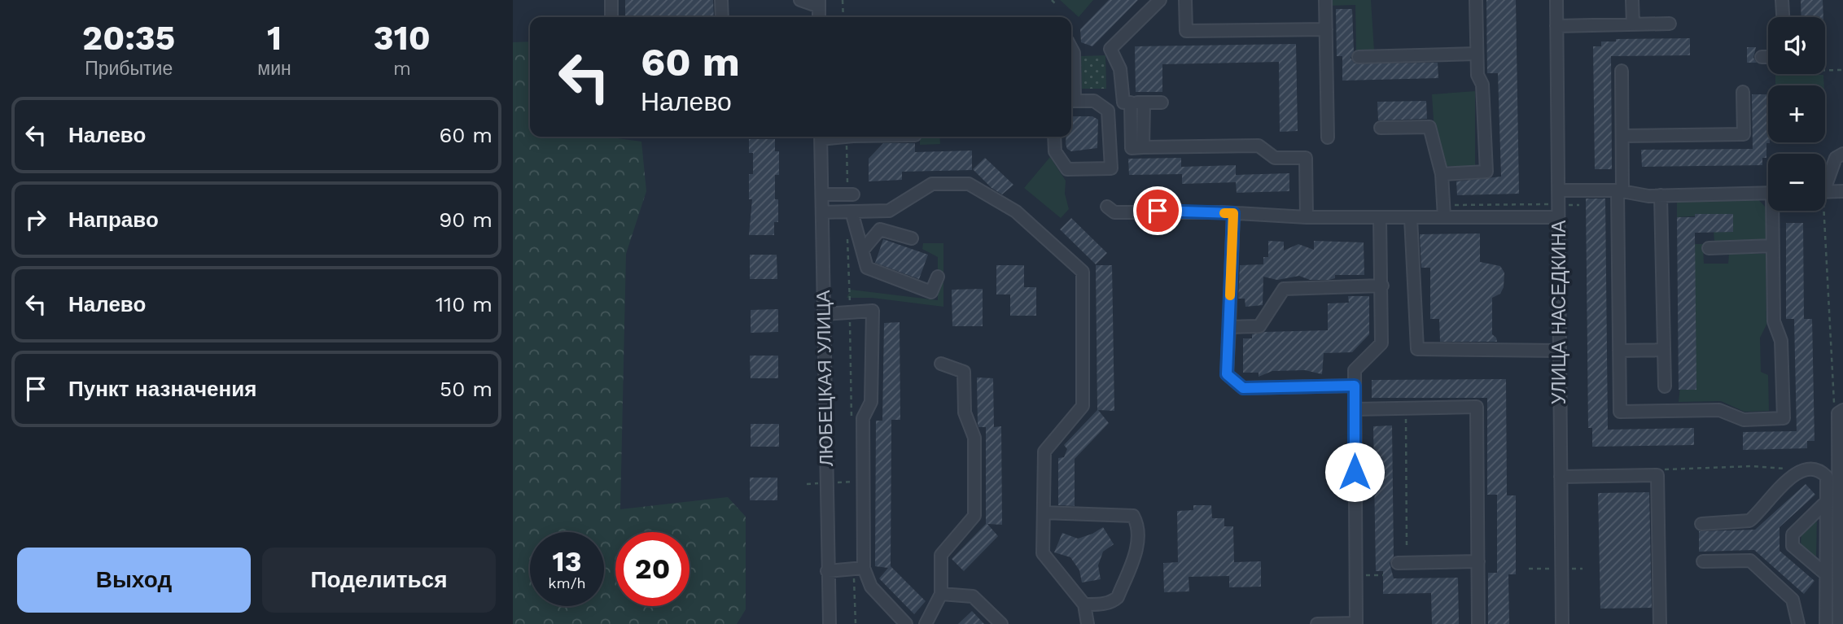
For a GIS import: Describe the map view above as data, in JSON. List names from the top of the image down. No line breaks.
{"streets":{"street":["УЛИЦА НАСЕДКИНА","ЛЮБЕЦКАЯ УЛИЦА"]},"page":{"eta":["20:35","Прибытие","1","мин","310","m"],"map_buttons":["+","−"],"turn":["60 m","Налево"],"list":[{"name":"Налево","value":"60 m"},{"name":"Направо","value":"90 m"},{"name":"Налево","value":"110 m"},{"name":"Пункт назначения","value":"50 m"}],"speed":"13 km/h","limit":"20","buttons":["Выход","Поделиться"]}}
